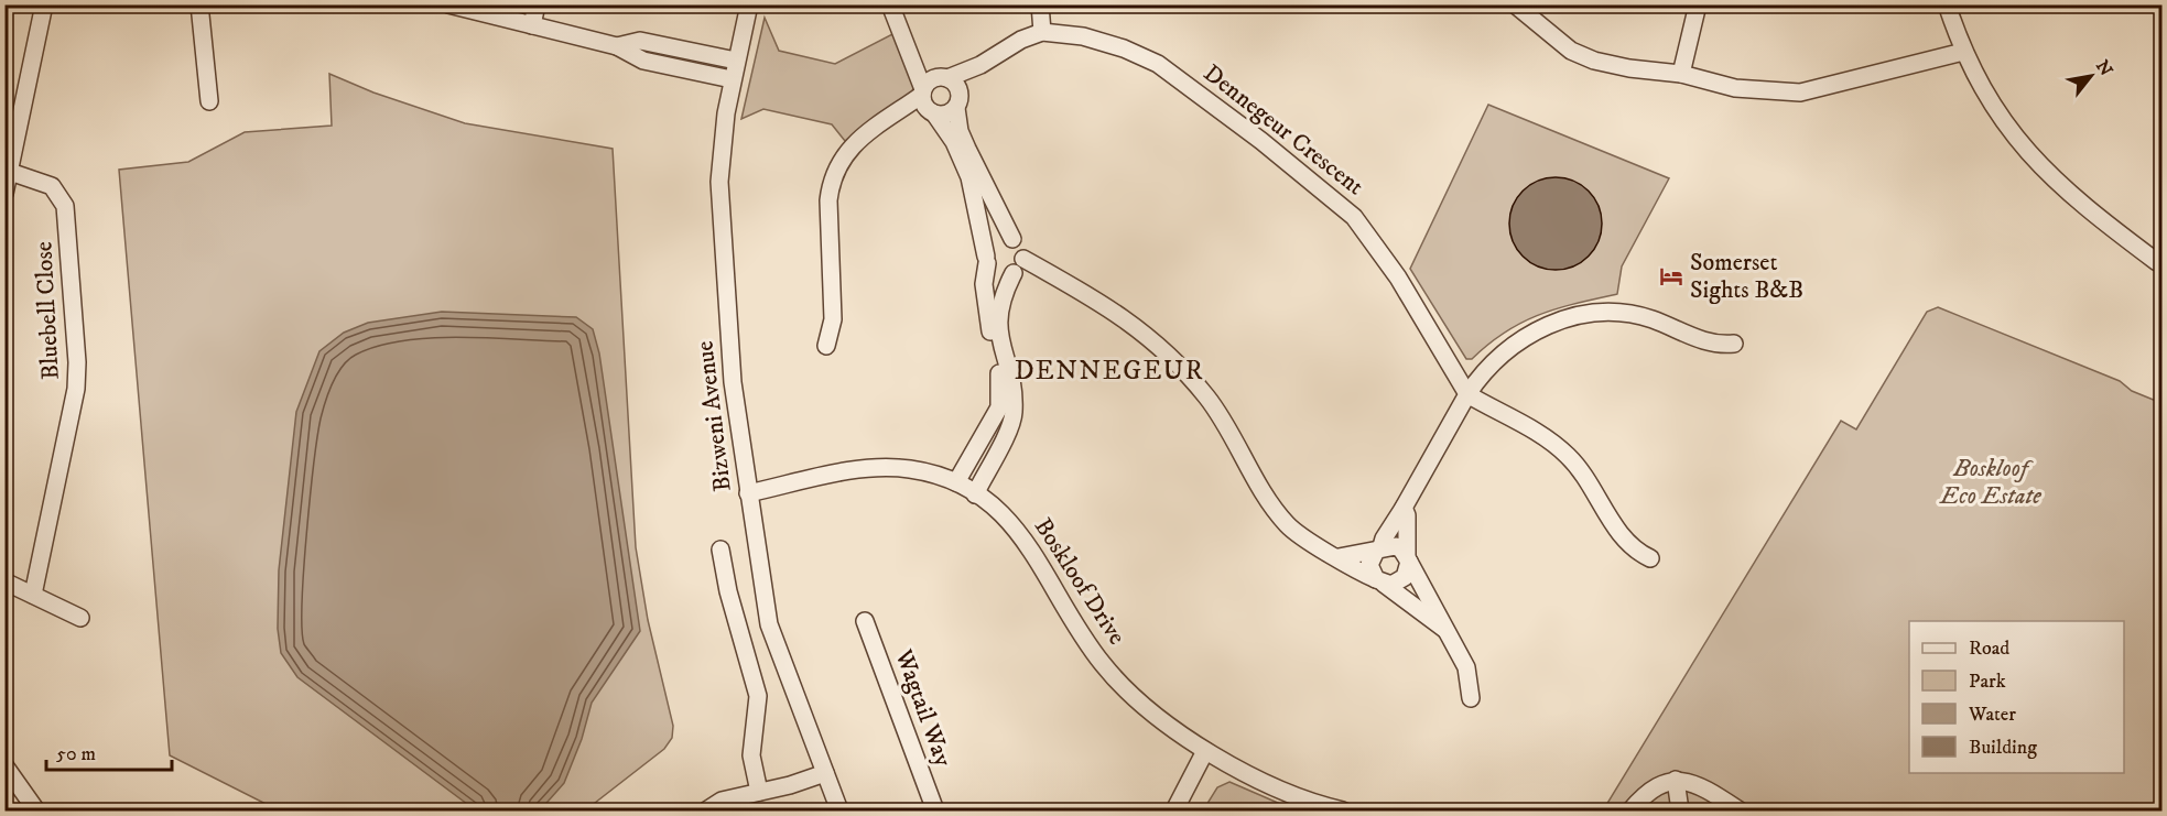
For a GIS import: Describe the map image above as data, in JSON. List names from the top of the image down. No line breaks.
{"streets":{"street":["Dennegeur Crescent","Bluebell Close","Bizweni Avenue","Boskloof Drive","Wagtail Way"]},"crossings":[["Bizweni Avenue","Boskloof Drive"]],"districts":["DENNEGEUR"],"parks":["Boskloof Eco Estate"],"places":{"hotel":["Somerset Sights B&B"]},"legend":["Road","Park","Water","Building"],"scale_bar":"50 m","north":"top right"}
